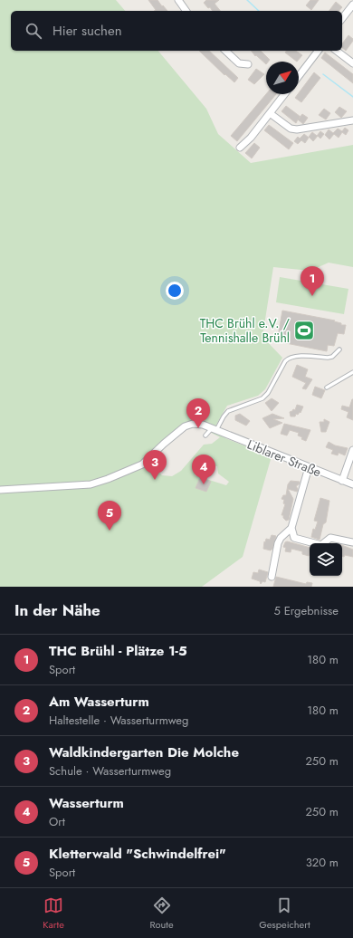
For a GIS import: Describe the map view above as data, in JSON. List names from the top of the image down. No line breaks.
{"streets":{"street":["Liblarer Straße"]},"places":{"sports":["THC Brühl e.V. / Tennishalle Brühl"]},"north":"top right","page":{"search":"Hier suchen","pins":["1","2","3","4","5"],"heading":["In der Nähe","5 Ergebnisse"],"list":[{"mark":"1","name":"THC Brühl - Plätze 1-5","note":"Sport","value":"180 m"},{"mark":"2","name":"Am Wasserturm","note":"Haltestelle · Wasserturmweg","value":"180 m"},{"mark":"3","name":"Waldkindergarten Die Molche","note":"Schule · Wasserturmweg","value":"250 m"},{"mark":"4","name":"Wasserturm","note":"Ort","value":"250 m"},{"mark":"5","name":"Kletterwald \"Schwindelfrei\"","note":"Sport","value":"320 m"}],"nav":["Karte","Route","Gespeichert"]}}
